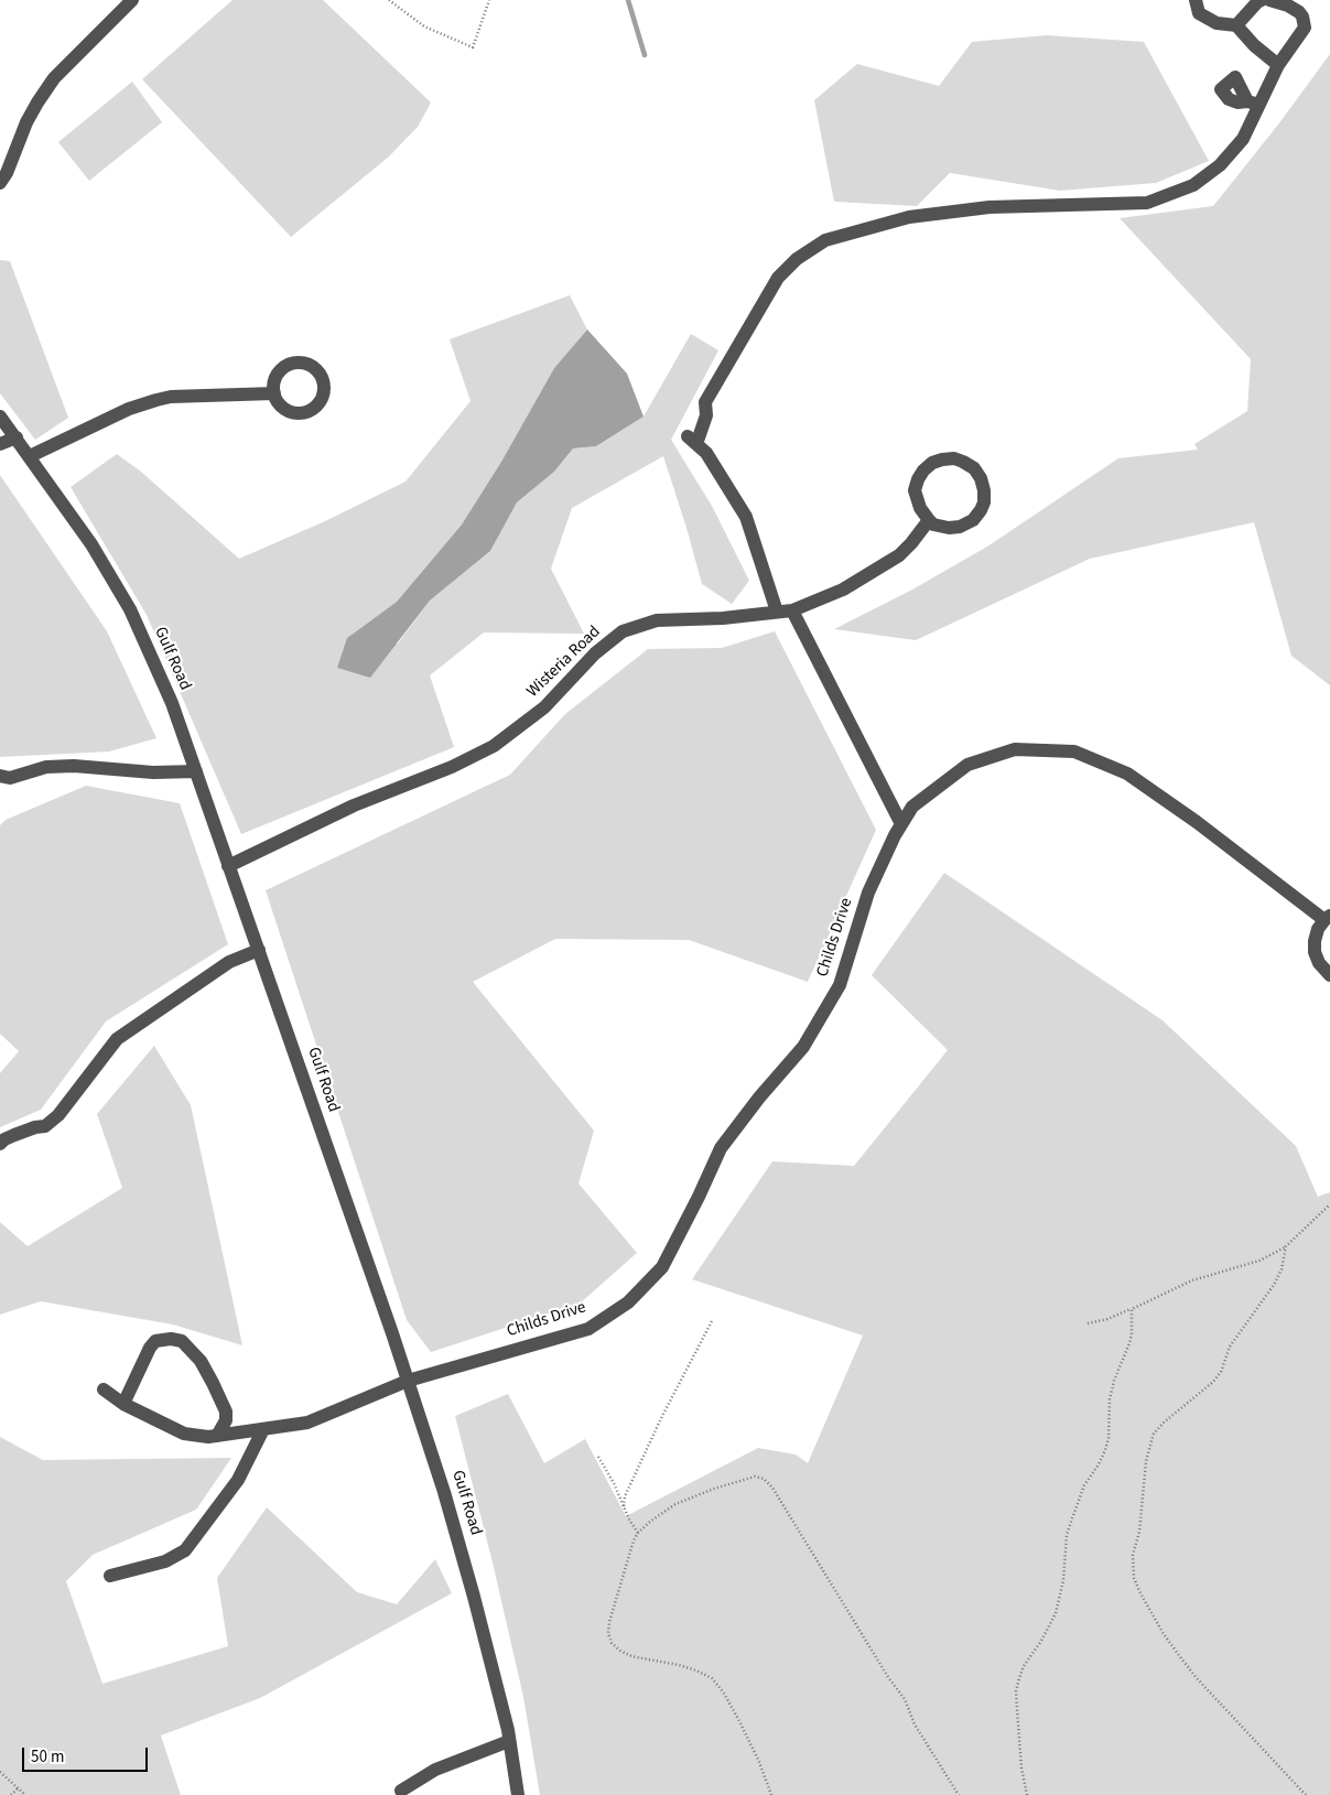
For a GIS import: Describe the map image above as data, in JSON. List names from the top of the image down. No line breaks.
{"streets":{"street":["Gulf Road","Wisteria Road","Childs Drive"]},"crossings":[["Gulf Road","Wisteria Road"],["Gulf Road","Childs Drive"]],"scale_bar":"50 m"}
